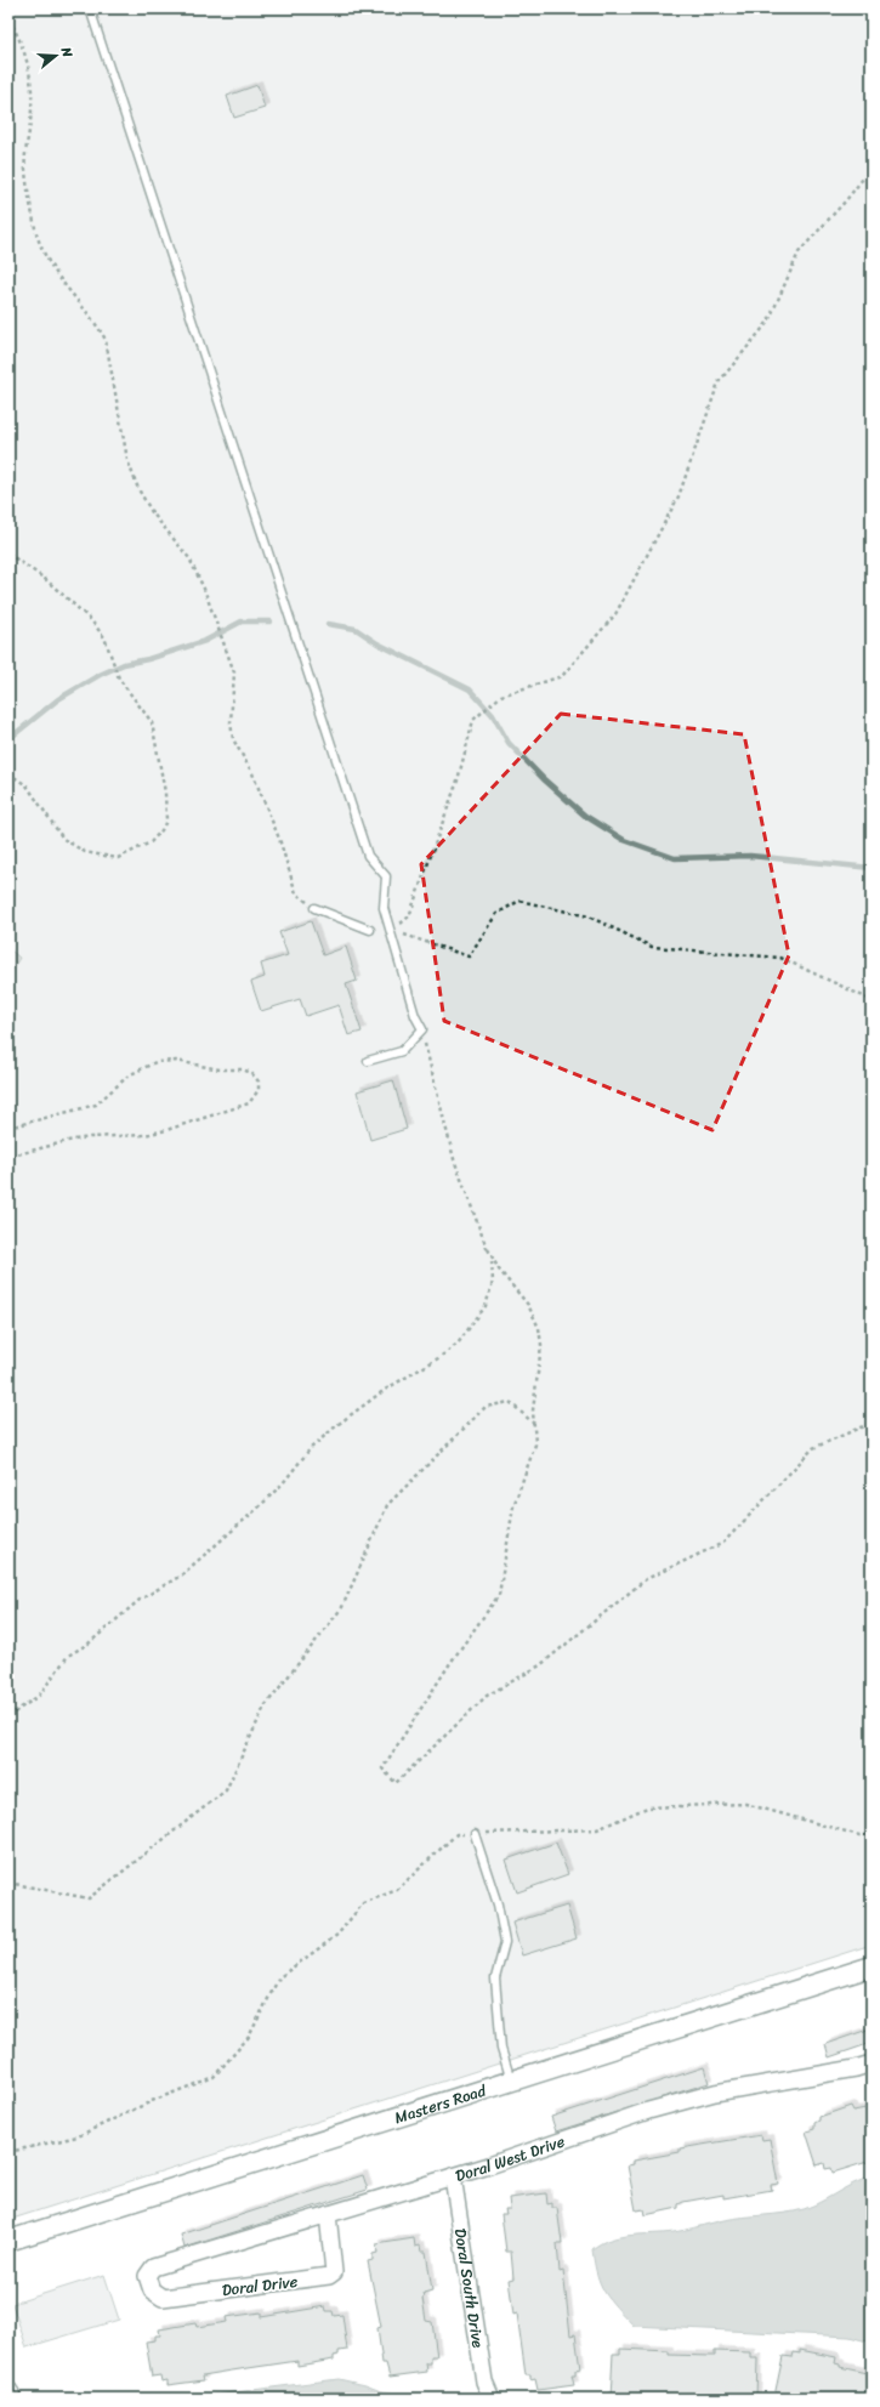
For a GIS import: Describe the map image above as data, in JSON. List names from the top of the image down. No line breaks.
{"streets":{"street":["Masters Road","Doral West Drive","Doral Drive","Doral South Drive"]},"crossings":[["Doral West Drive","Doral Drive"],["Doral West Drive","Doral South Drive"]],"north":"right"}
